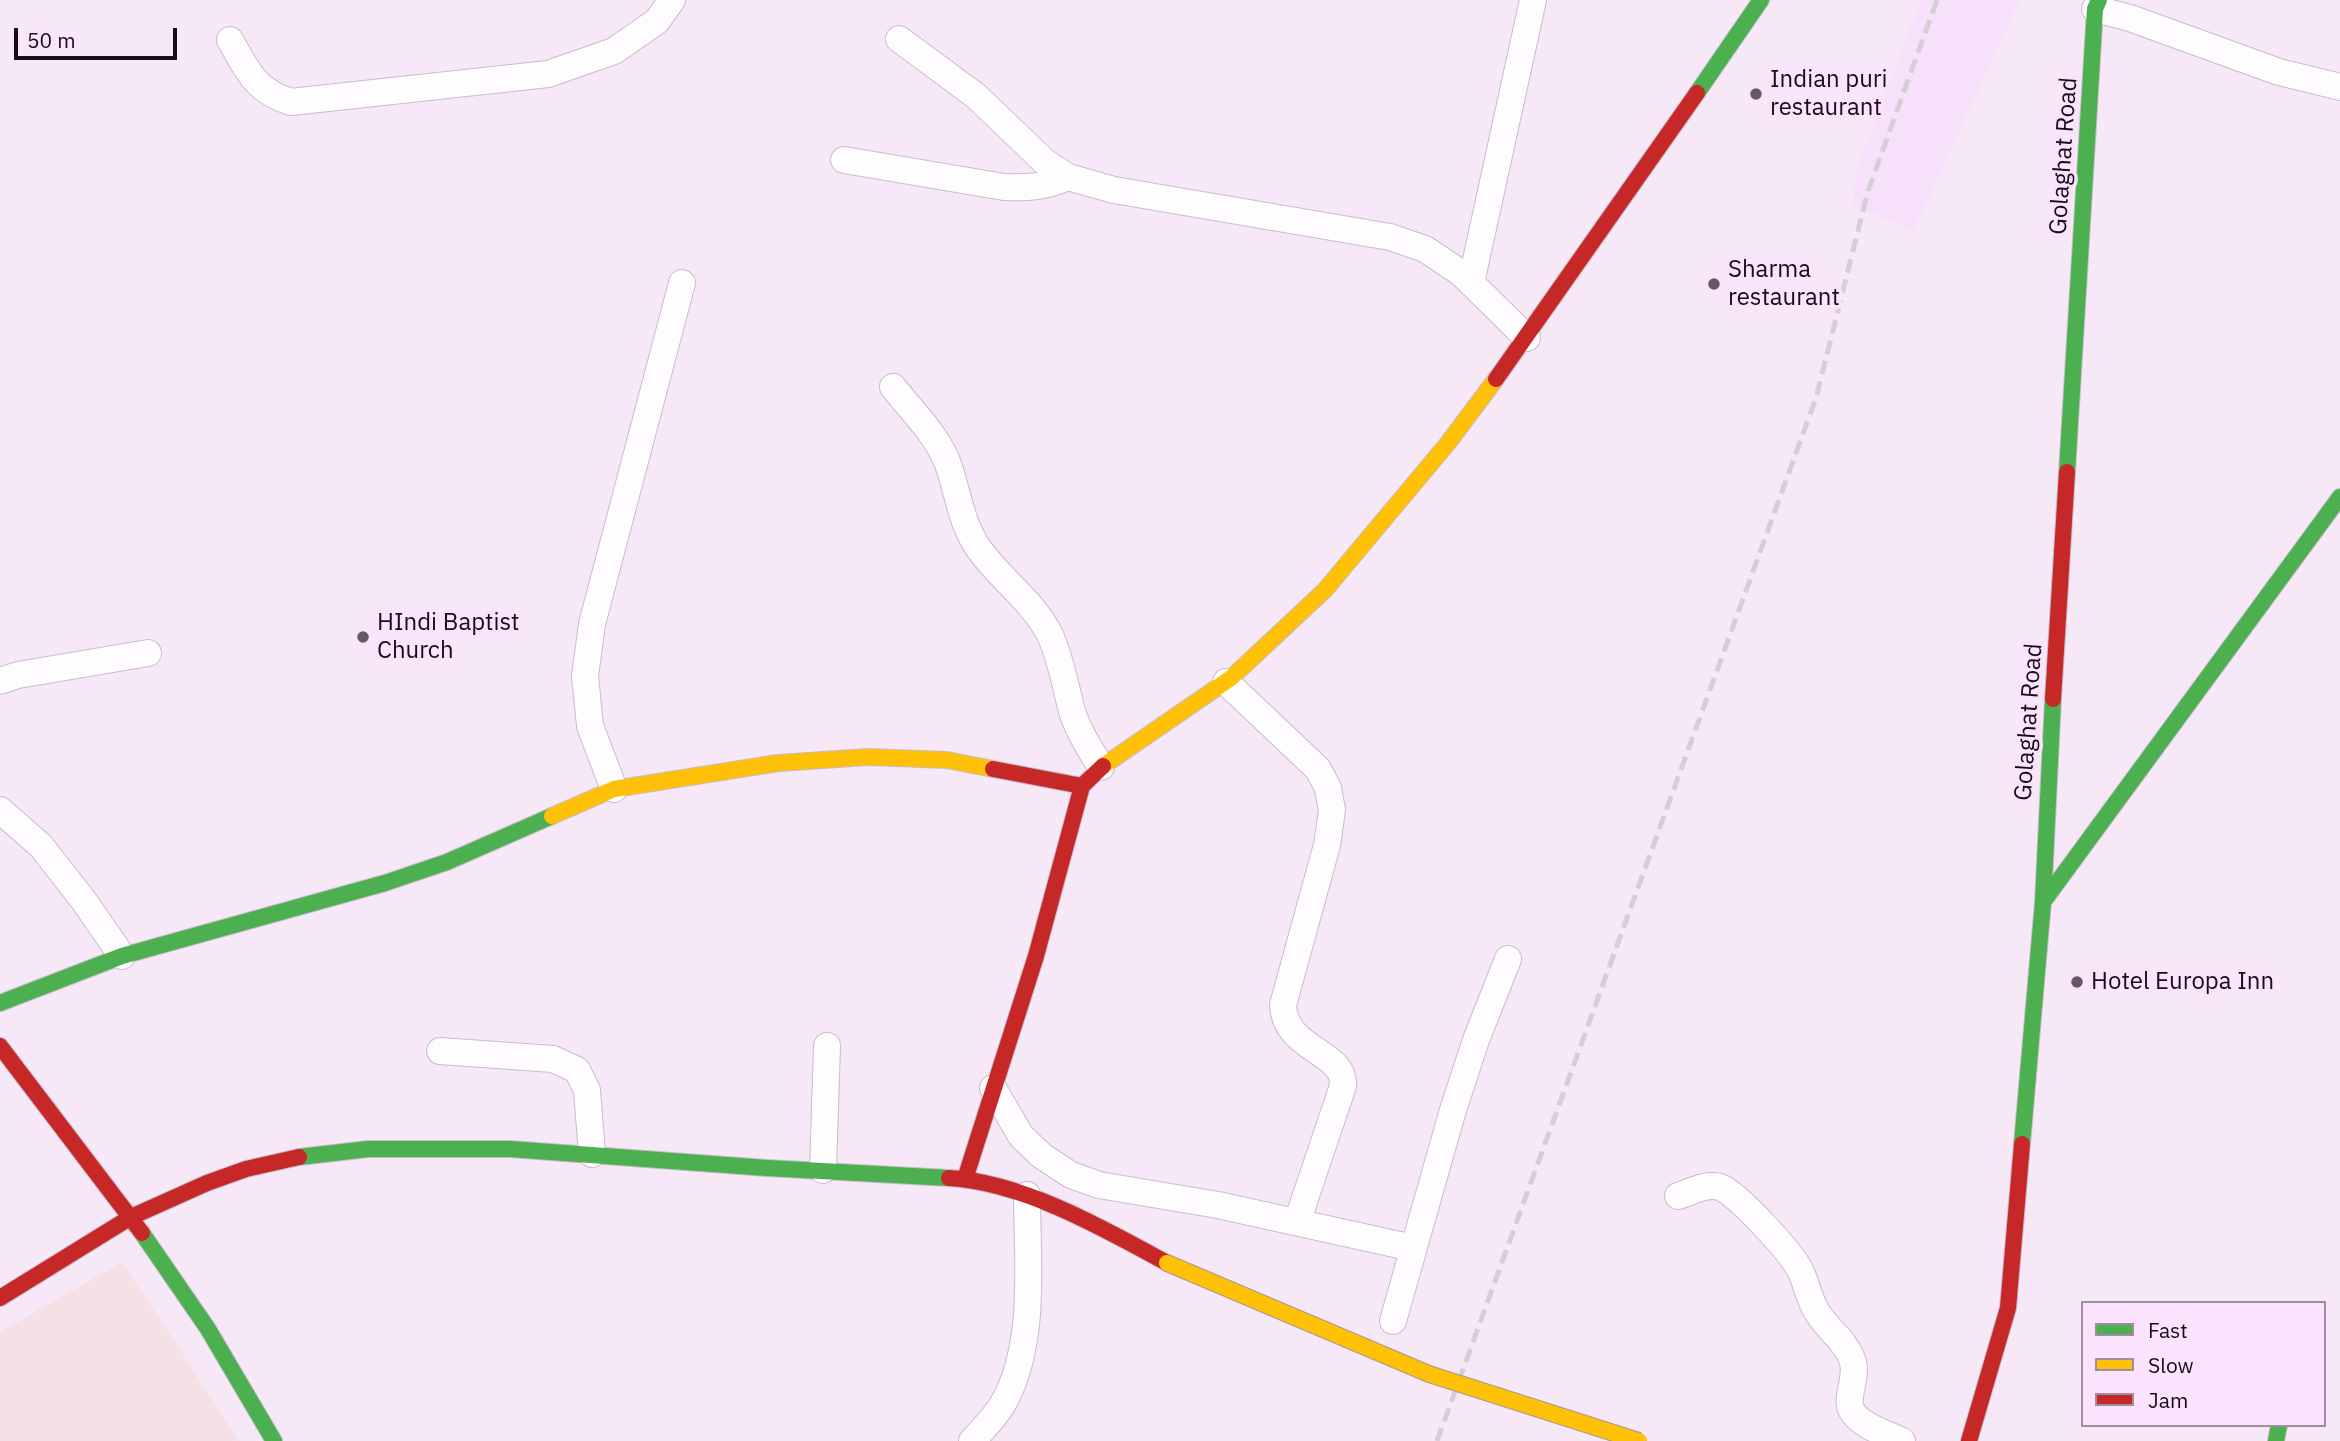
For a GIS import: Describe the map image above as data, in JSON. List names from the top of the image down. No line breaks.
{"streets":{"street":["Golaghat Road"]},"places":["Indian puri restaurant","Sharma restaurant","HIndi Baptist Church","Hotel Europa Inn"],"legend":["Fast","Slow","Jam"],"scale_bar":"50 m"}
